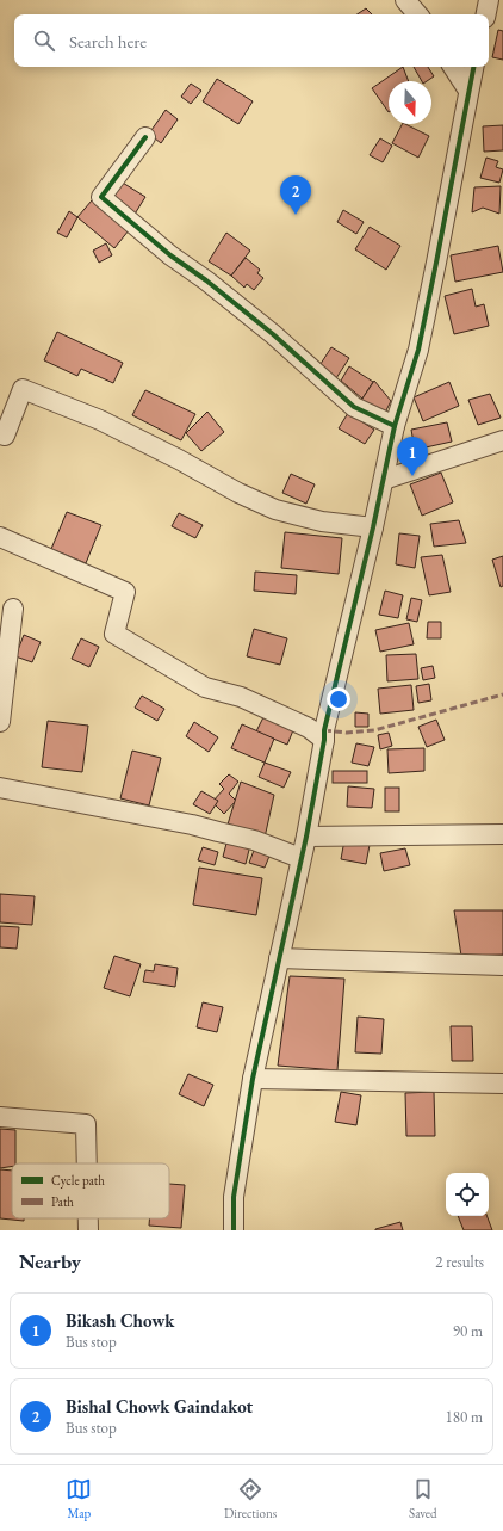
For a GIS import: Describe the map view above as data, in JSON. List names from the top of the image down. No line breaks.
{"legend":["Cycle path","Path"],"north":"bottom","page":{"search":"Search here","pins":["2","1"],"heading":["Nearby","2 results"],"list":[{"mark":"1","name":"Bikash Chowk","note":"Bus stop","value":"90 m"},{"mark":"2","name":"Bishal Chowk Gaindakot","note":"Bus stop","value":"180 m"}],"nav":["Map","Directions","Saved"]}}
